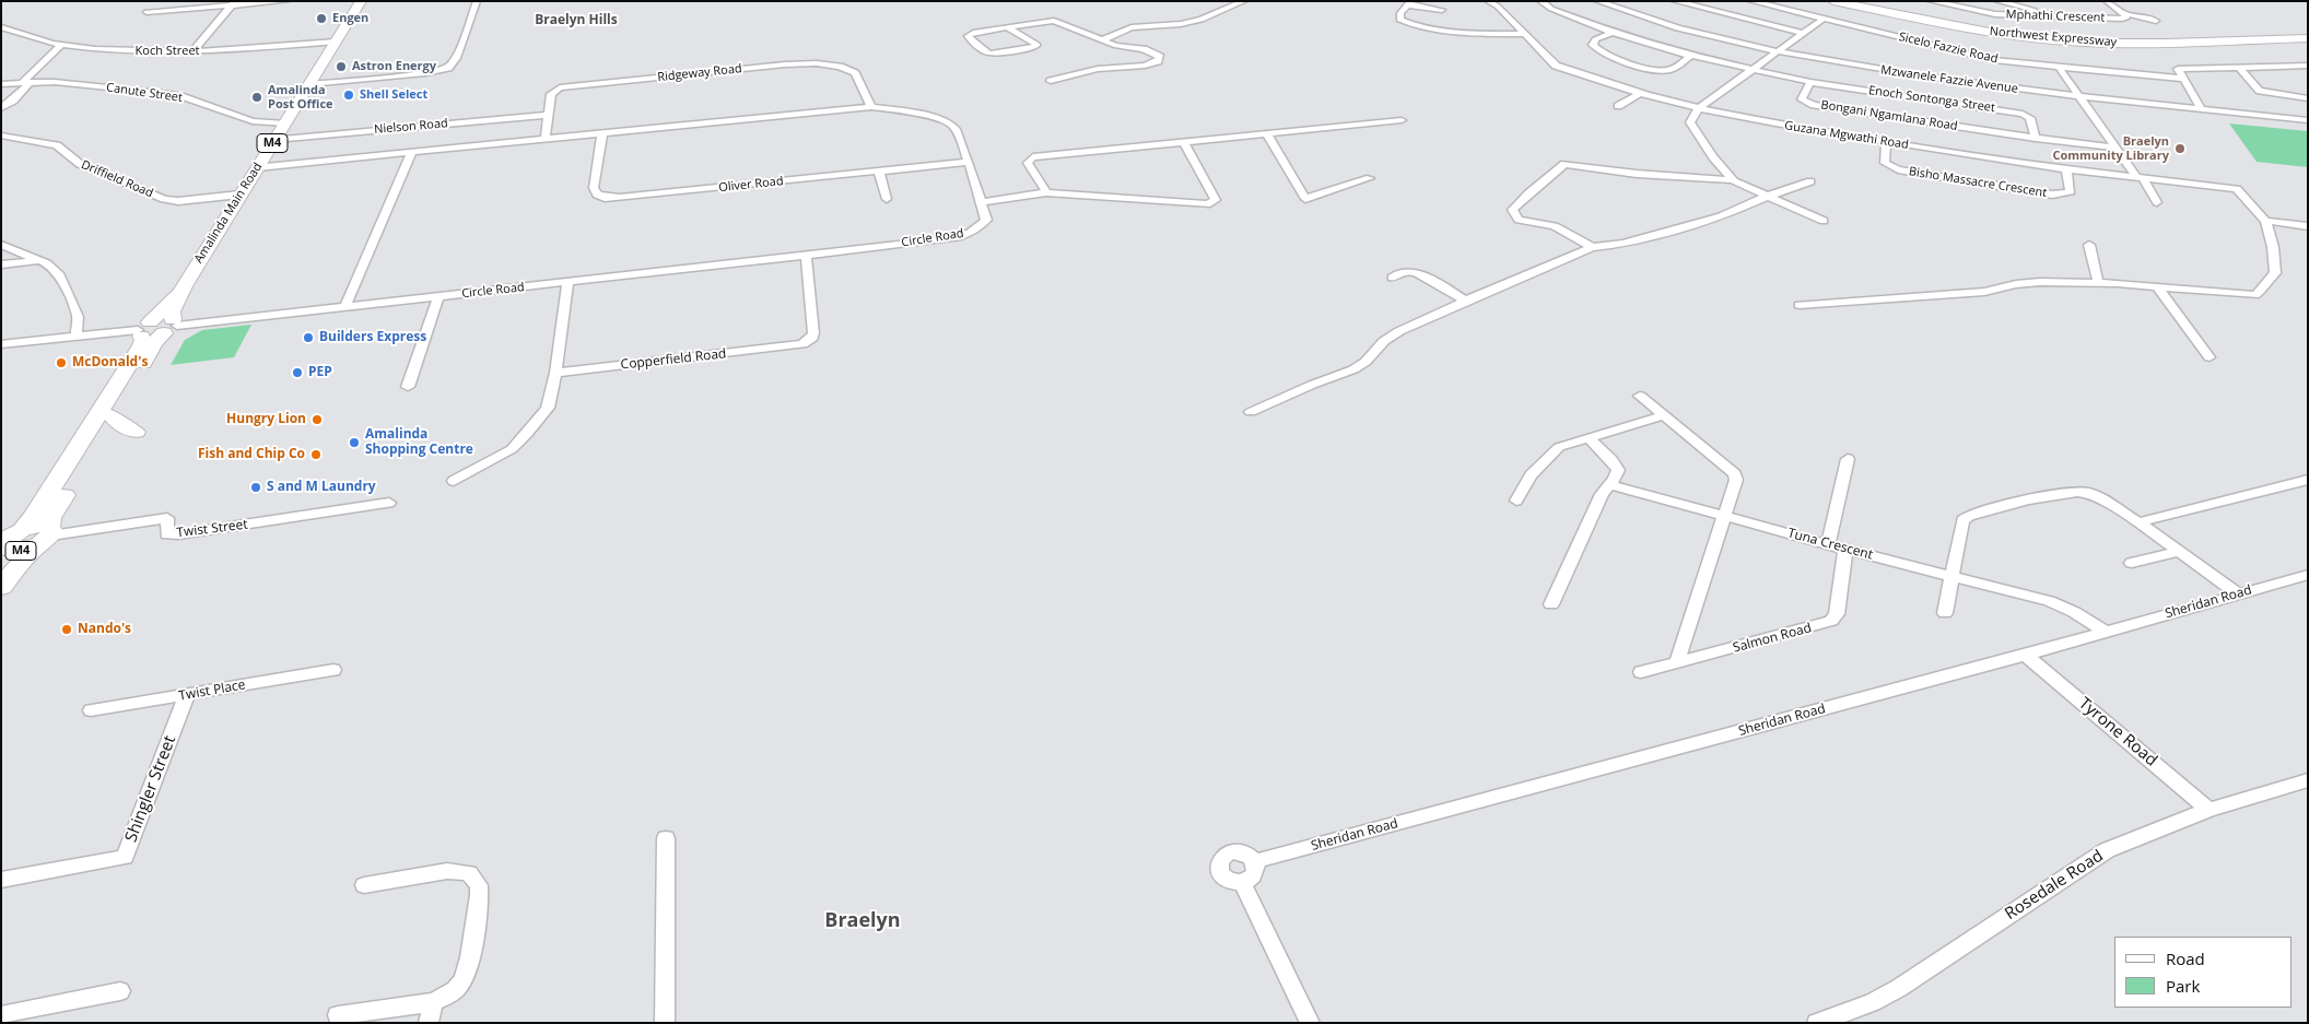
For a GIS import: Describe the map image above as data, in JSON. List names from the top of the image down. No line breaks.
{"streets":{"main road":["Northwest Expressway","M4","Amalinda Main Road"],"street":["Mphathi Crescent","Sicelo Fazzie Road","Koch Street","Ridgeway Road","Mzwanele Fazzie Avenue","Canute Street","Enoch Sontonga Street","Bongani Ngamlana Road","Nielson Road","Guzana Mgwathi Road","Driffield Road","Bisho Massacre Crescent","Oliver Road","Circle Road","Copperfield Road","Twist Street","Tuna Crescent","Sheridan Road","Salmon Road","Twist Place","Tyrone Road","Shingler Street","Rosedale Road"]},"crossings":[["Koch Street","Amalinda Main Road"],["Ridgeway Road","Nielson Road"],["Ridgeway Road","Circle Road"],["Canute Street","Amalinda Main Road"],["Enoch Sontonga Street","Bongani Ngamlana Road"],["Nielson Road","Amalinda Main Road"],["Guzana Mgwathi Road","Bisho Massacre Crescent"],["M4","Amalinda Main Road"],["M4","Twist Street"],["Driffield Road","Amalinda Main Road"],["Oliver Road","Circle Road"],["Amalinda Main Road","Circle Road"],["Amalinda Main Road","Twist Street"],["Circle Road","Copperfield Road"],["Tuna Crescent","Sheridan Road"],["Tuna Crescent","Salmon Road"],["Sheridan Road","Tyrone Road"],["Twist Place","Shingler Street"],["Tyrone Road","Rosedale Road"]],"districts":["Braelyn Hills","Braelyn"],"places":["Engen","Astron Energy","Shell Select","Amalinda Post Office","Braelyn Community Library","Builders Express","McDonald's","PEP","Hungry Lion","Amalinda Shopping Centre","Fish and Chip Co","S and M Laundry","Nando's"],"legend":["Road","Park"]}
